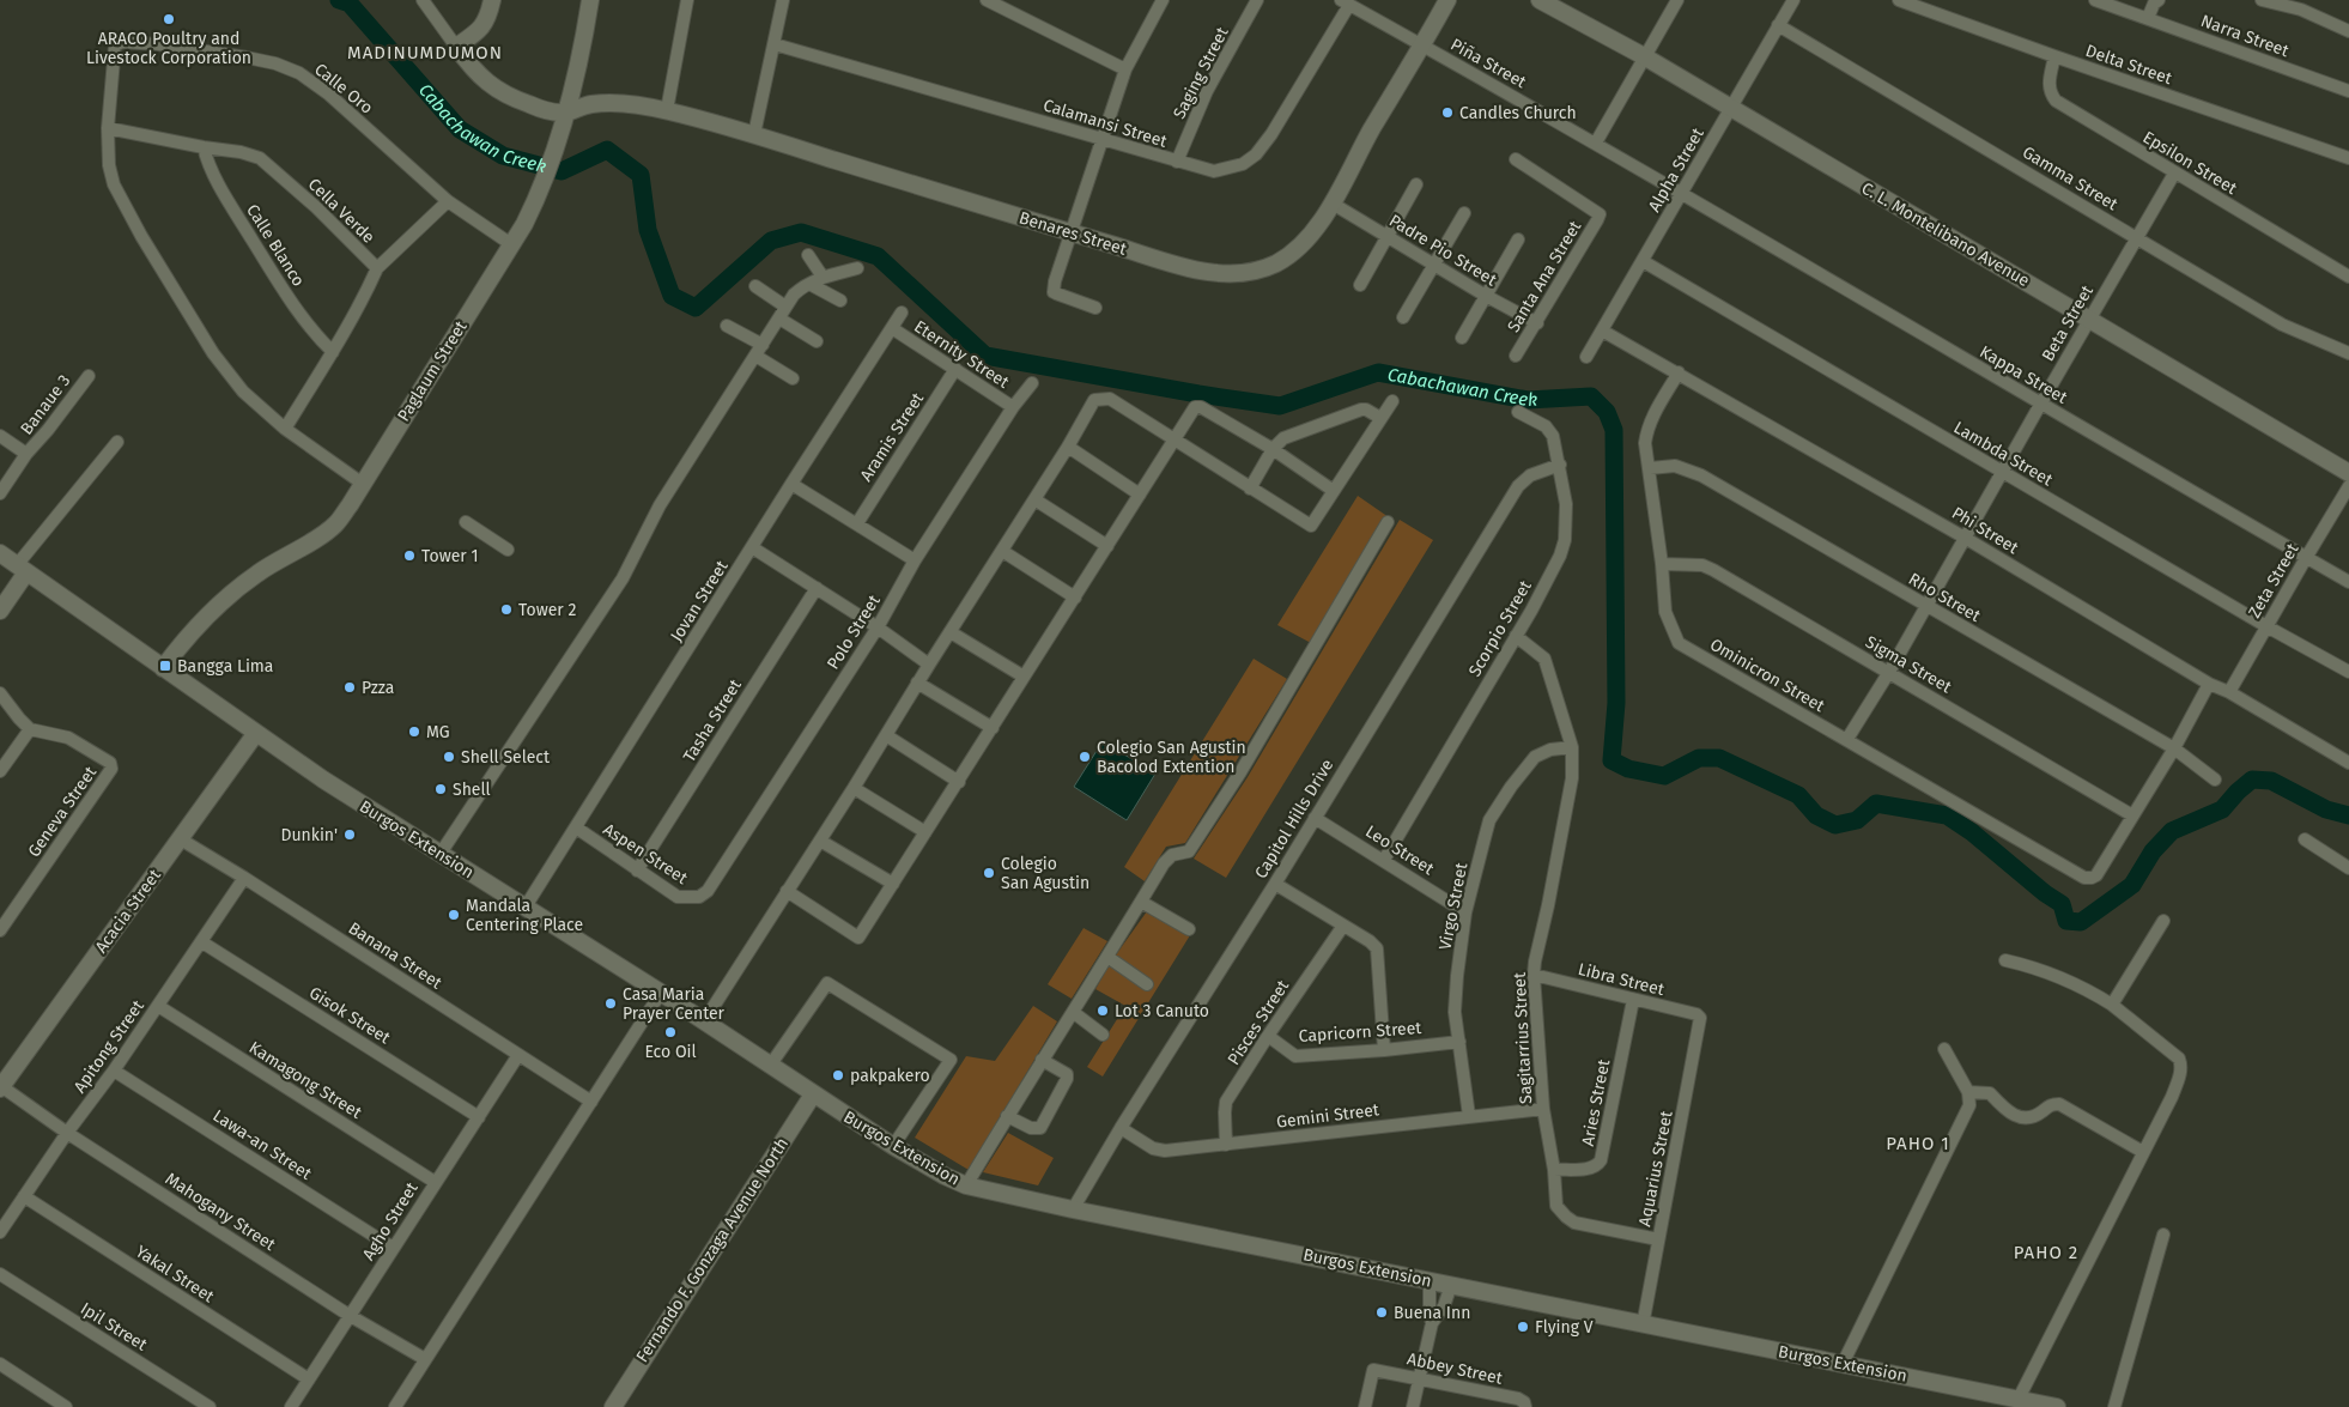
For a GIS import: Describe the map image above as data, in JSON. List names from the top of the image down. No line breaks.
{"streets":{"street":["Narra Street","Piña Street","Delta Street","Saging Street","Calle Oro","Calamansi Street","Epsilon Street","Alpha Street","Gamma Street","Cella Verde","Benares Street","C. L. Montelibano Avenue","Calle Blanco","Padre Pio Street","Santa Ana Street","Beta Street","Eternity Street","Paglaum Street","Kappa Street","Banaue 3","Aramis Street","Lambda Street","Phi Street","Zeta Street","Rho Street","Jovan Street","Scorpio Street","Polo Street","Sigma Street","Ominicron Street","Tasha Street","Geneva Street","Capitol Hills Drive","Burgos Extension","Leo Street","Aspen Street","Virgo Street","Acacia Street","Banana Street","Libra Street","Gisok Street","Pisces Street","Capricorn Street","Sagitarrius Street","Apitong Street","Kamagong Street","Aries Street","Gemini Street","Lawa-an Street","Aquarius Street","Mahogany Street","Agho Street","Fernando F. Gonzaga Avenue North","Yakal Street","Ipil Street","Abbey Street"]},"crossings":[["Piña Street","Calamansi Street"],["Piña Street","Alpha Street"],["Piña Street","Benares Street"],["Piña Street","Kappa Street"],["Delta Street","Epsilon Street"],["Saging Street","Calamansi Street"],["Calle Oro","Cella Verde"],["Calle Oro","Paglaum Street"],["Epsilon Street","Beta Street"],["Alpha Street","Gamma Street"],["Alpha Street","C. L. Montelibano Avenue"],["Alpha Street","Kappa Street"],["Alpha Street","Lambda Street"],["Alpha Street","Phi Street"],["Gamma Street","Beta Street"],["Cella Verde","Calle Blanco"],["Benares Street","Padre Pio Street"],["Benares Street","Paglaum Street"],["C. L. Montelibano Avenue","Beta Street"],["Padre Pio Street","Santa Ana Street"],["Beta Street","Kappa Street"],["Beta Street","Lambda Street"],["Beta Street","Phi Street"],["Beta Street","Rho Street"],["Beta Street","Sigma Street"],["Beta Street","Ominicron Street"],["Eternity Street","Aramis Street"],["Eternity Street","Jovan Street"],["Eternity Street","Polo Street"],["Paglaum Street","Burgos Extension"],["Kappa Street","Zeta Street"],["Lambda Street","Zeta Street"],["Phi Street","Zeta Street"],["Phi Street","Ominicron Street"],["Rho Street","Ominicron Street"],["Jovan Street","Burgos Extension"],["Jovan Street","Aspen Street"],["Scorpio Street","Capitol Hills Drive"],["Scorpio Street","Leo Street"],["Scorpio Street","Sagitarrius Street"],["Polo Street","Aspen Street"],["Sigma Street","Ominicron Street"],["Tasha Street","Aspen Street"],["Capitol Hills Drive","Burgos Extension"],["Capitol Hills Drive","Leo Street"],["Capitol Hills Drive","Gemini Street"],["Burgos Extension","Acacia Street"],["Burgos Extension","Aquarius Street"],["Burgos Extension","Fernando F. Gonzaga Avenue North"],["Leo Street","Virgo Street"],["Virgo Street","Capricorn Street"],["Virgo Street","Sagitarrius Street"],["Virgo Street","Gemini Street"],["Acacia Street","Banana Street"],["Acacia Street","Mahogany Street"],["Banana Street","Apitong Street"],["Banana Street","Agho Street"],["Libra Street","Sagitarrius Street"],["Libra Street","Aries Street"],["Libra Street","Aquarius Street"],["Gisok Street","Apitong Street"],["Gisok Street","Agho Street"],["Pisces Street","Capricorn Street"],["Pisces Street","Gemini Street"],["Sagitarrius Street","Aries Street"],["Sagitarrius Street","Gemini Street"],["Sagitarrius Street","Aquarius Street"],["Apitong Street","Kamagong Street"],["Apitong Street","Lawa-an Street"],["Apitong Street","Mahogany Street"],["Apitong Street","Yakal Street"],["Kamagong Street","Agho Street"],["Lawa-an Street","Agho Street"],["Mahogany Street","Agho Street"],["Agho Street","Yakal Street"]],"districts":["MADINUMDUMON","PAHO 1","PAHO 2"],"water":["Cabachawan Creek"],"places":{"other":["ARACO Poultry and Livestock Corporation","Candles Church","Tower 1","Tower 2","Pzza","MG","Shell Select","Colegio San Agustin Bacolod Extention","Shell","Dunkin'","Colegio San Agustin","Mandala Centering Place","Casa Maria Prayer Center","Lot 3 Canuto","Eco Oil","pakpakero","Buena Inn","Flying V"],"transit":["Bangga Lima"]}}
